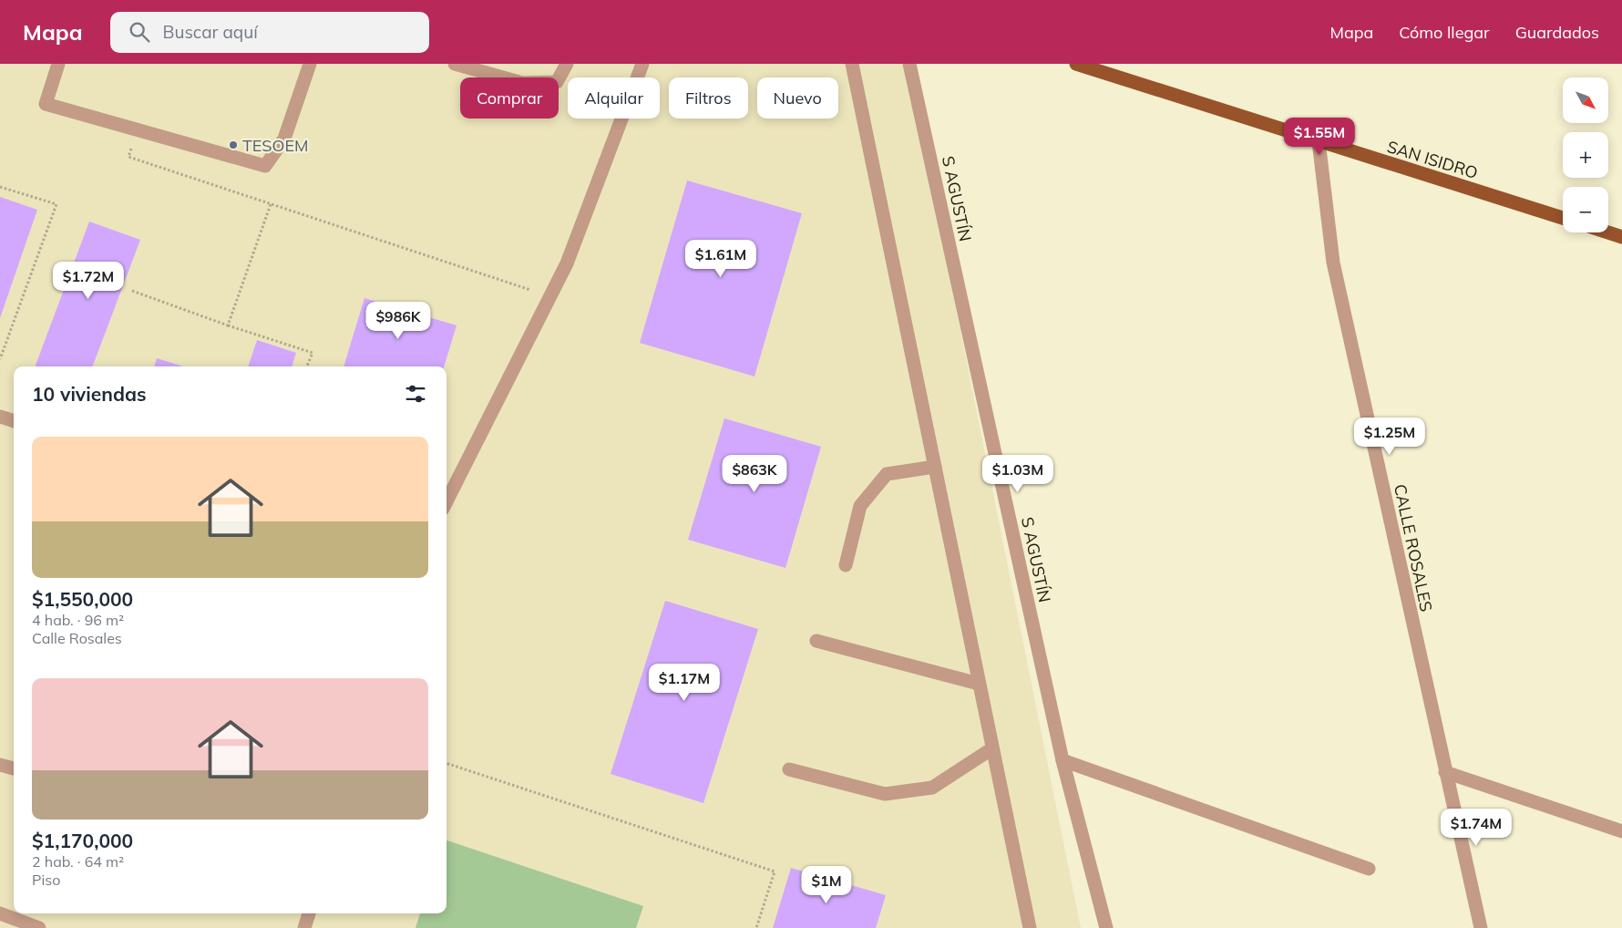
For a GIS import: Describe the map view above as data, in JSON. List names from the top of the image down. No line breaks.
{"streets":{"main road":["SAN ISIDRO"],"street":["S AGUSTÍN","CALLE ROSALES"]},"crossings":[["SAN ISIDRO","CALLE ROSALES"]],"places":["TESOEM"],"north":"bottom right","page":{"header":"Mapa","search":"Buscar aquí","nav":["Mapa","Cómo llegar","Guardados"],"map_buttons":["+","−"],"chip":["Comprar","Alquilar","Filtros","Nuevo"],"price":["$1.55M","$1.61M","$1.72M","$986K","$1.25M","$863K","$1.03M","$1.17M","$1.74M","$1M"],"heading":"10 viviendas","list":[{"name":"$1,550,000","note":"4 hab. · 96 m² · Calle Rosales"},{"name":"$1,170,000","note":"2 hab. · 64 m² · Piso"}]}}
